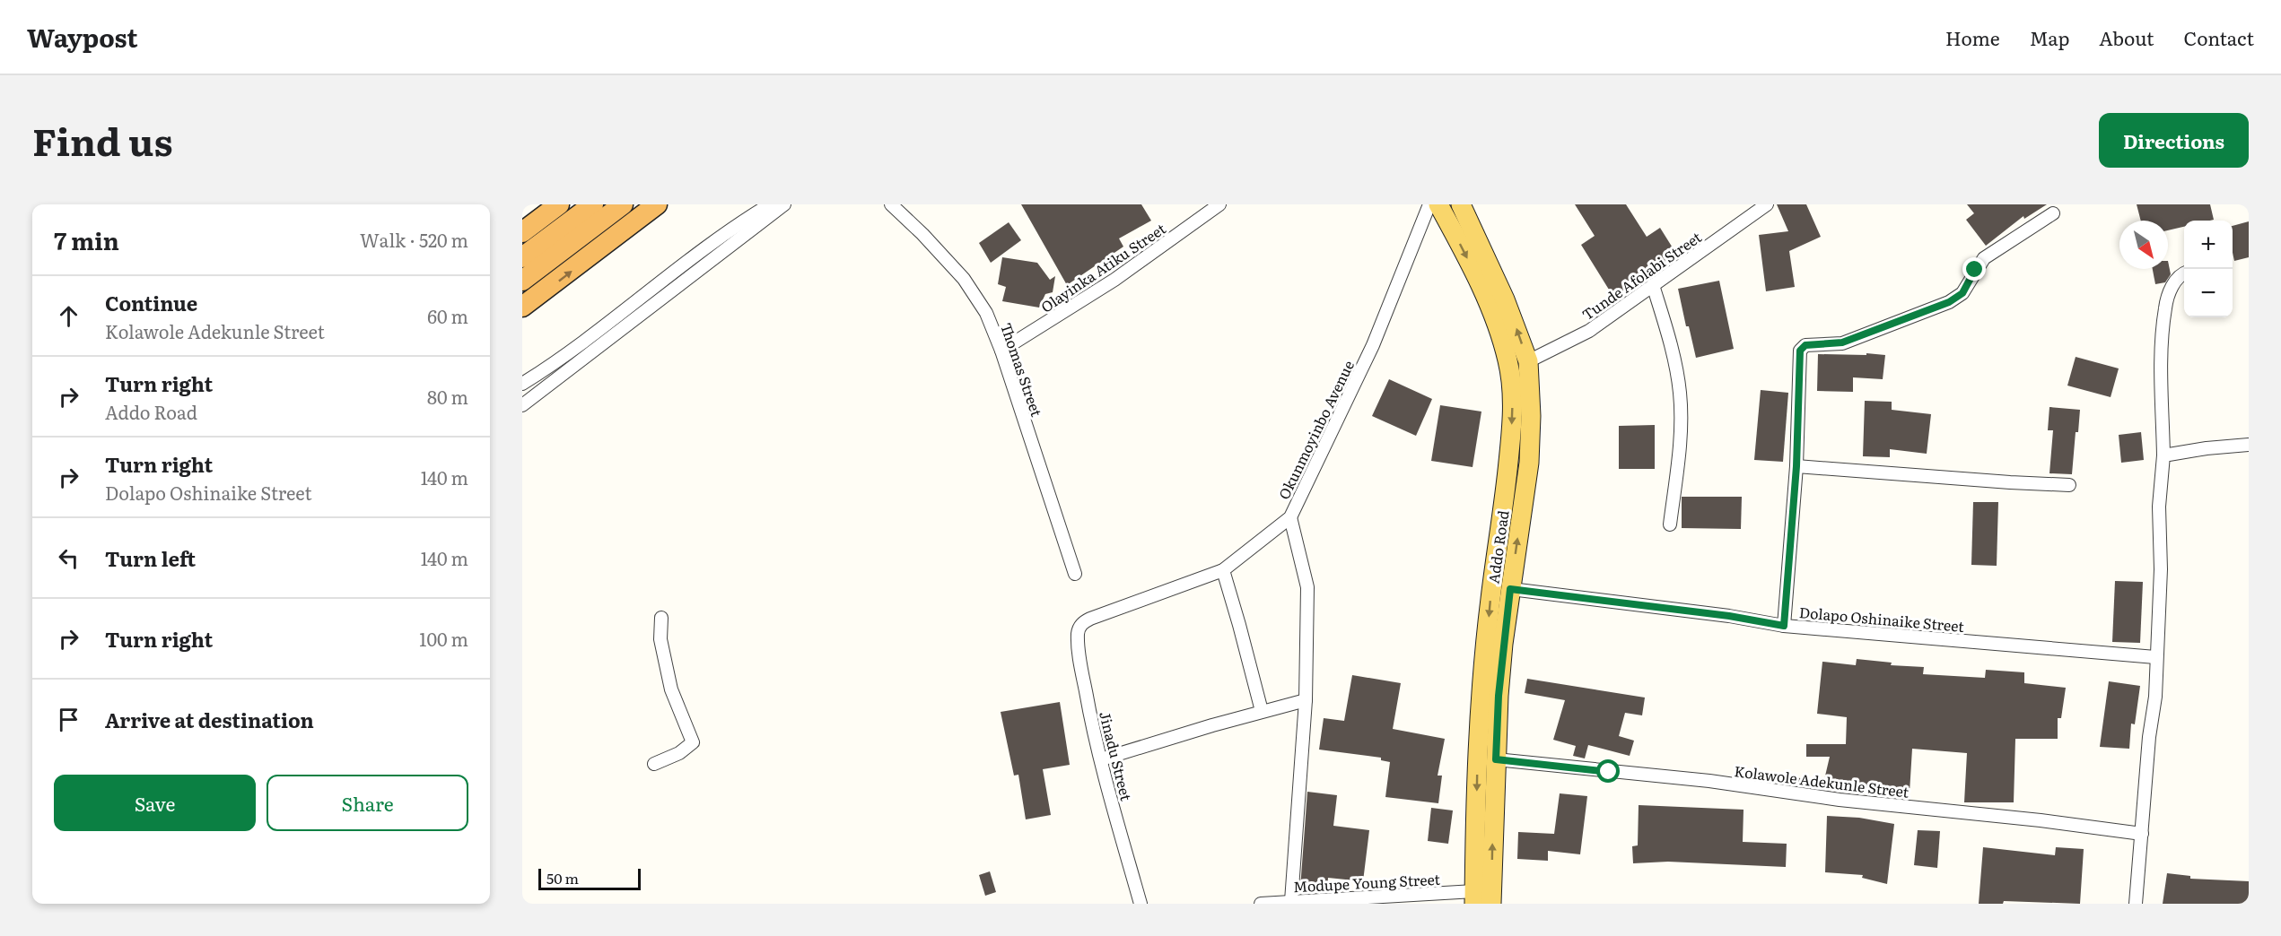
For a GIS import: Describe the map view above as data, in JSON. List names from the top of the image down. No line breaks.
{"streets":{"main road":["Addo Road"],"street":["Olayinka Atiku Street","Tunde Afolabi Street","Thomas Street","Okunmoyinbo Avenue","Dolapo Oshinaike Street","Jinadu Street","Kolawole Adekunle Street","Modupe Young Street"]},"crossings":[["Olayinka Atiku Street","Thomas Street"],["Tunde Afolabi Street","Addo Road"],["Okunmoyinbo Avenue","Jinadu Street"],["Addo Road","Dolapo Oshinaike Street"],["Addo Road","Kolawole Adekunle Street"],["Addo Road","Modupe Young Street"]],"scale_bar":"50 m","north":"bottom right","page":{"header":"Waypost","nav":["Home","Map","About","Contact"],"title":"Find us","buttons":["Directions",["Save","Share"]],"heading":["7 min","Walk · 520 m"],"map_buttons":["+","−"],"list":[["Continue","Kolawole Adekunle Street","60 m"],["Turn right","Addo Road","80 m"],["Turn right","Dolapo Oshinaike Street","140 m"],["Turn left","140 m"],["Turn right","100 m"],"Arrive at destination"],"scale":"50 m"}}
